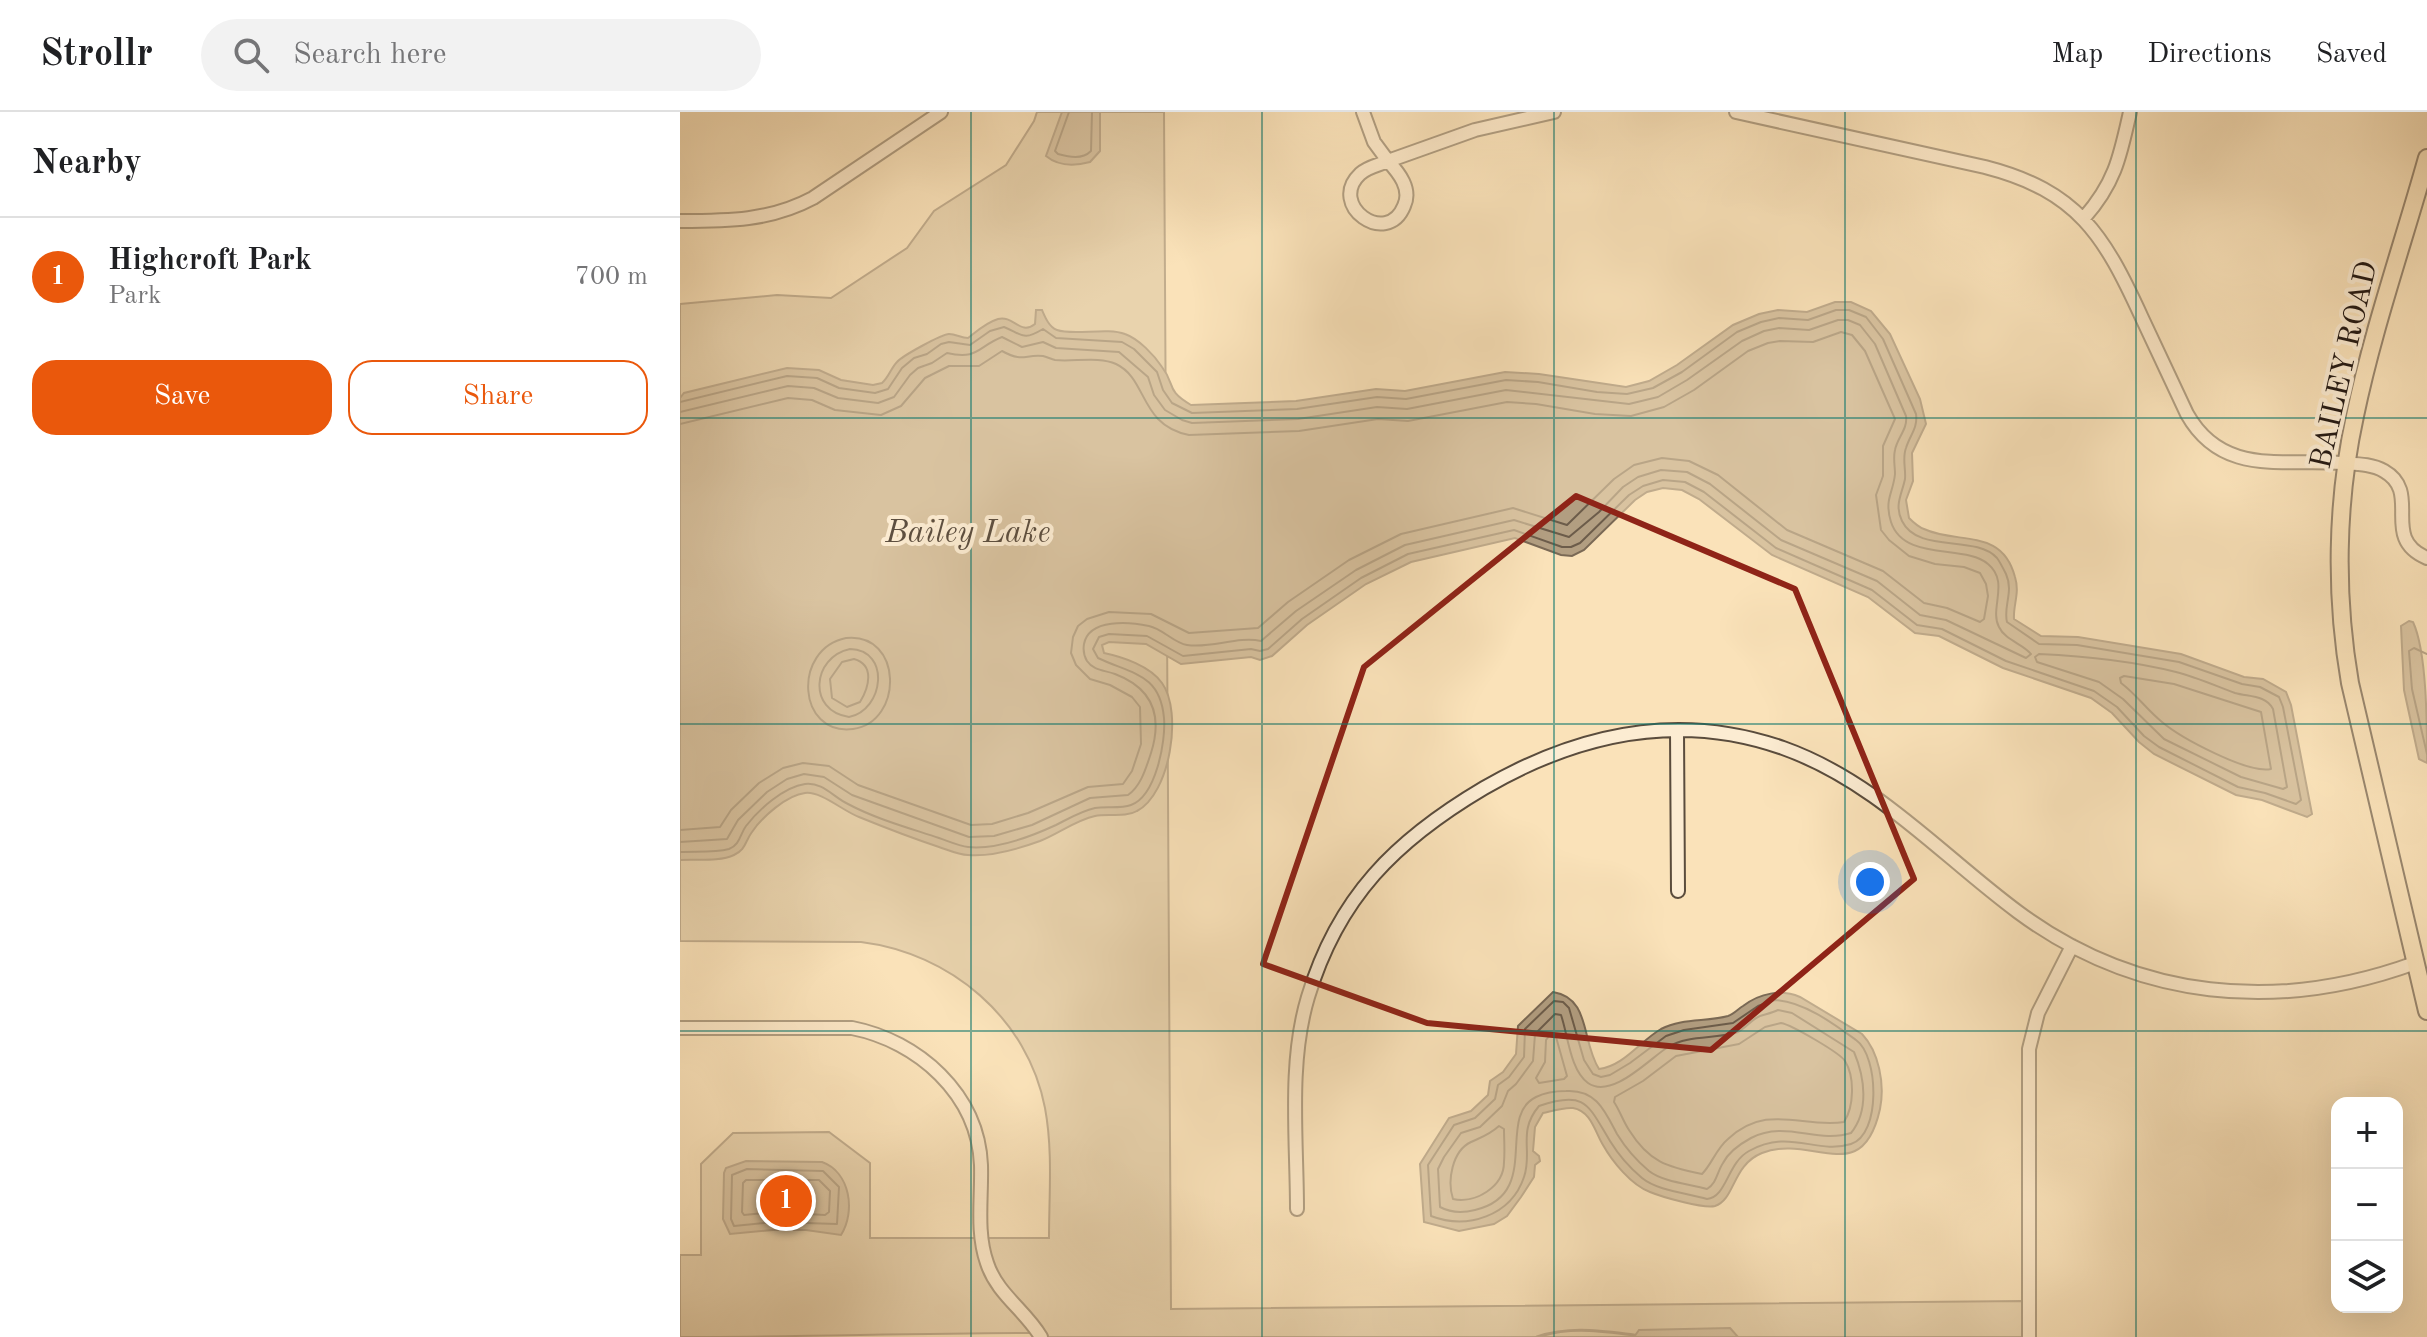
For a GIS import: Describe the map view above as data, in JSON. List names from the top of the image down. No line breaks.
{"streets":{"main road":["BAILEY ROAD"]},"water":["Bailey Lake"],"page":{"header":"Strollr","search":"Search here","nav":["Map","Directions","Saved"],"heading":"Nearby","list":[{"mark":"1","name":"Highcroft Park","note":"Park","value":"700 m"}],"buttons":["Save","Share"],"map_buttons":["+","−"],"pins":"1"}}
